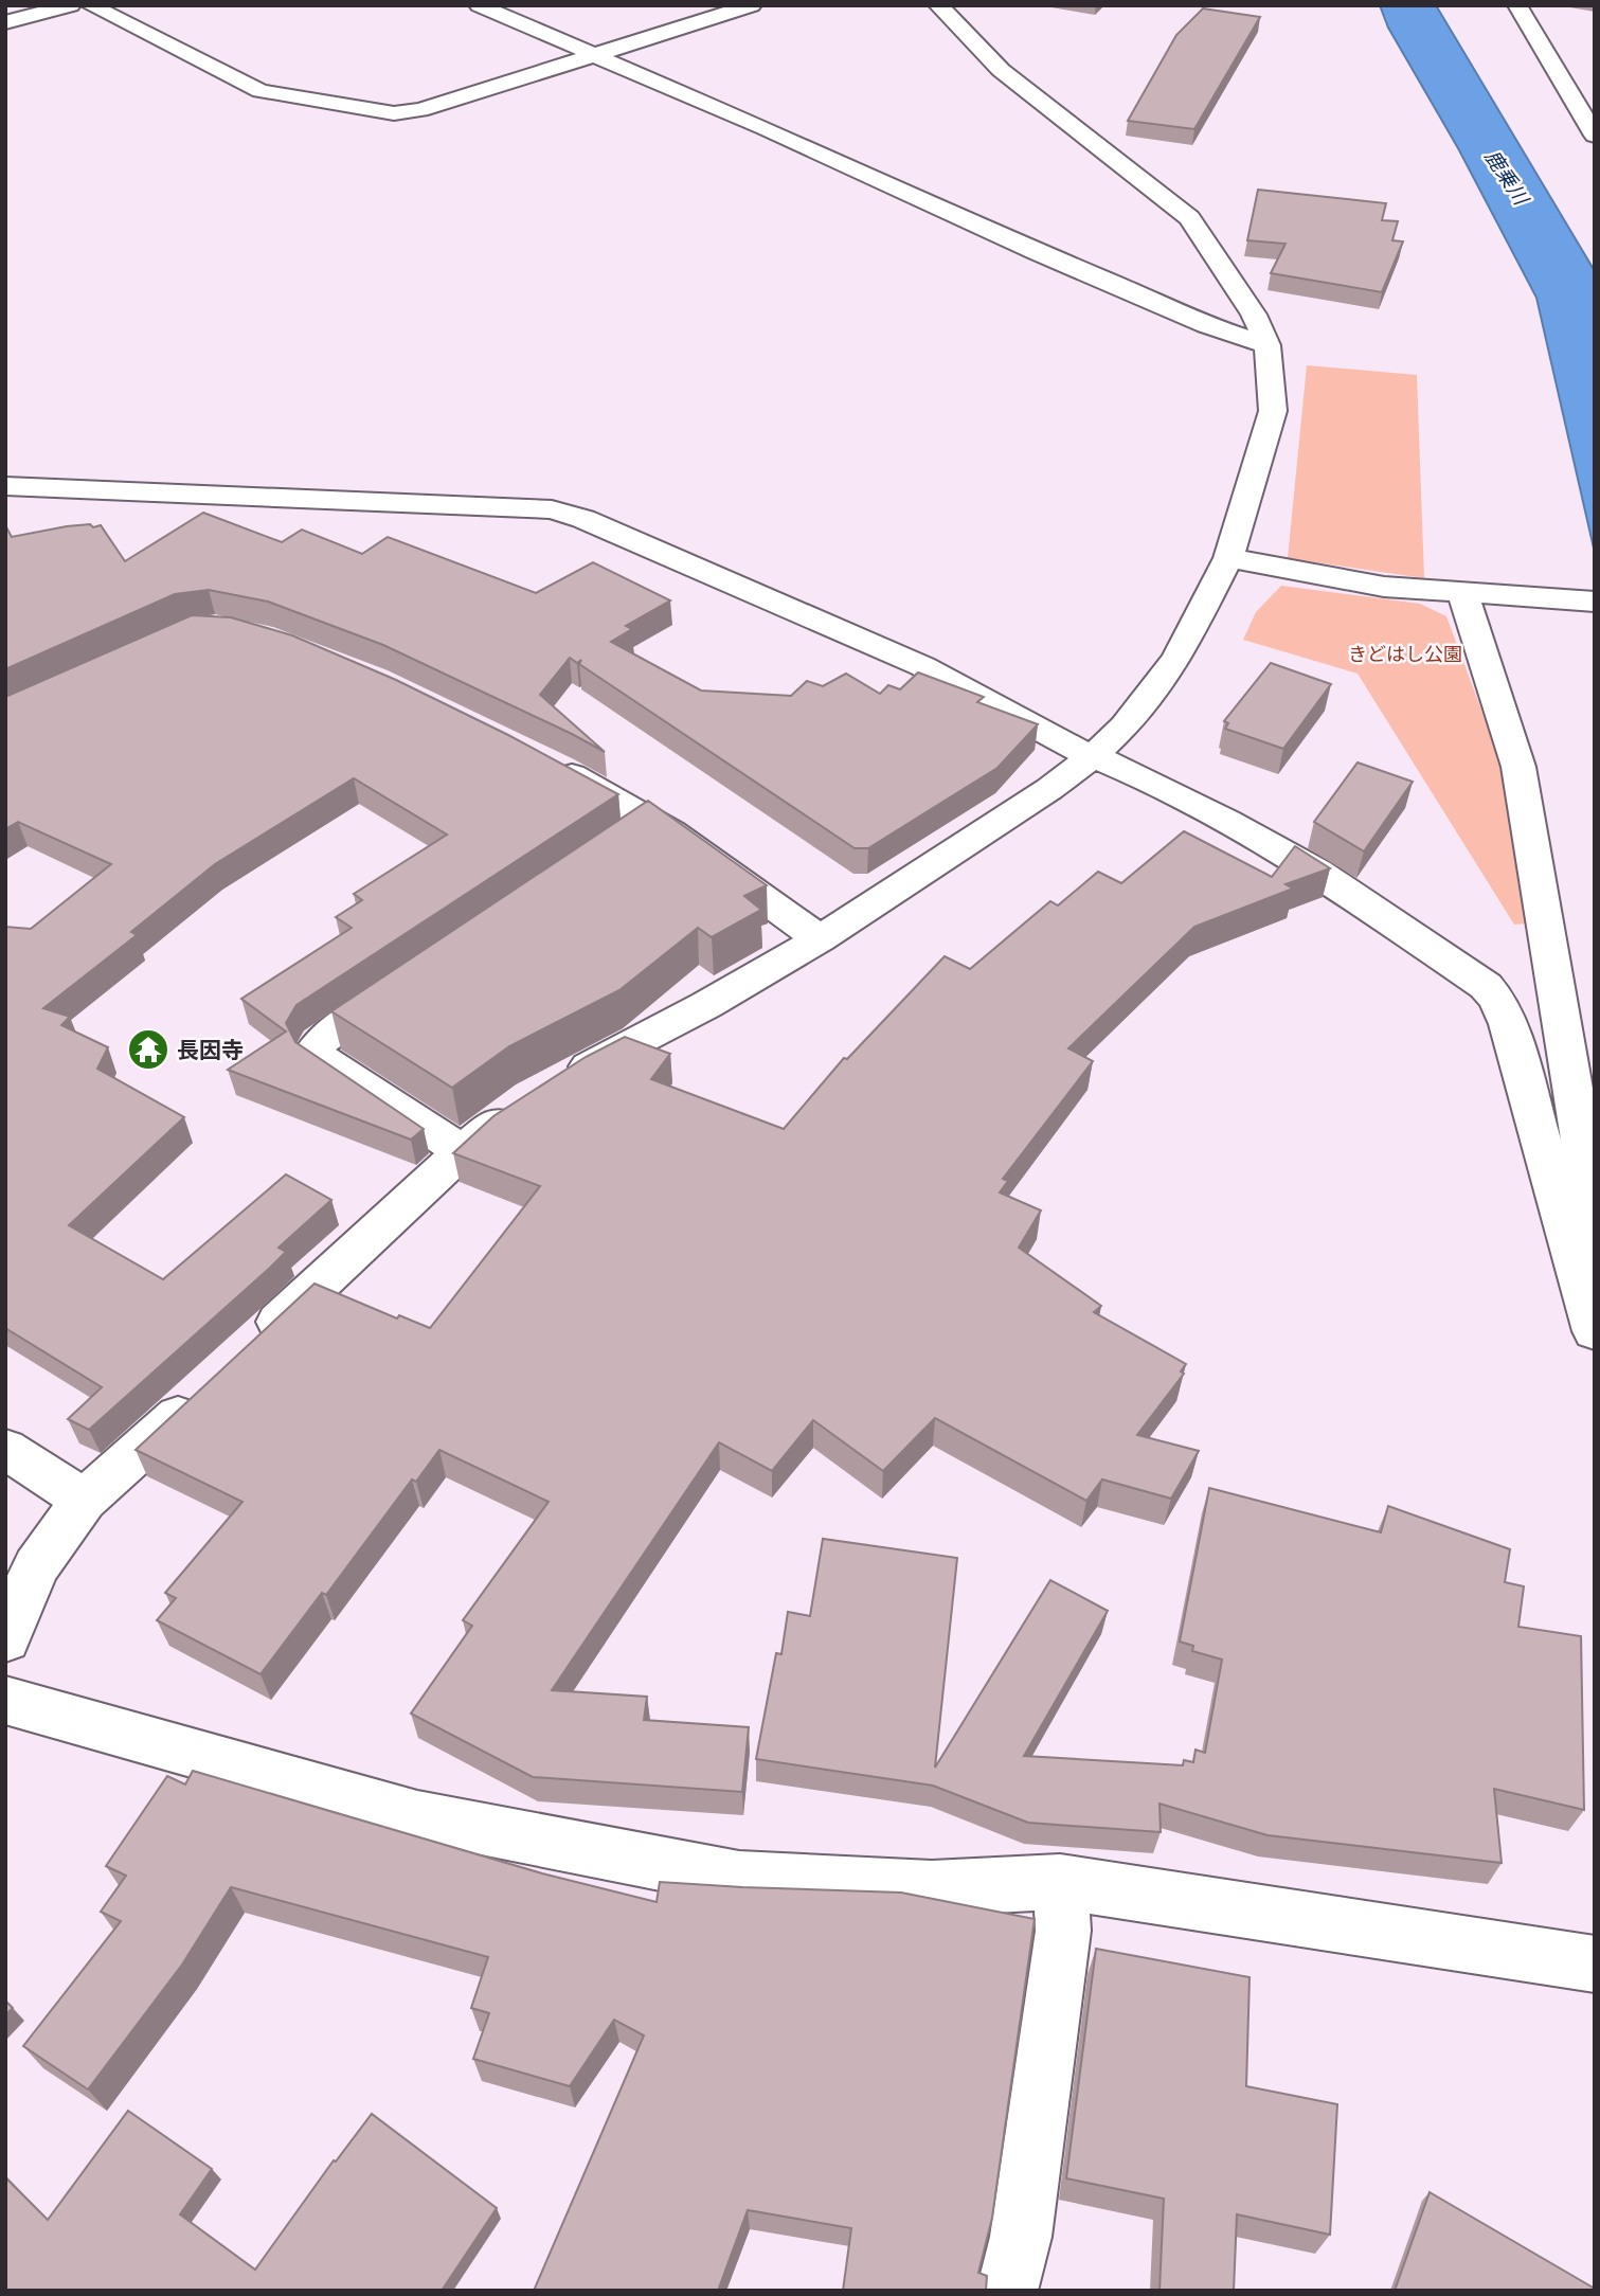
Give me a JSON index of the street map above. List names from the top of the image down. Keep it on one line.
{"water":["鹿乗川"],"parks":["きどはし公園"],"places":{"temple":["長因寺"]}}
